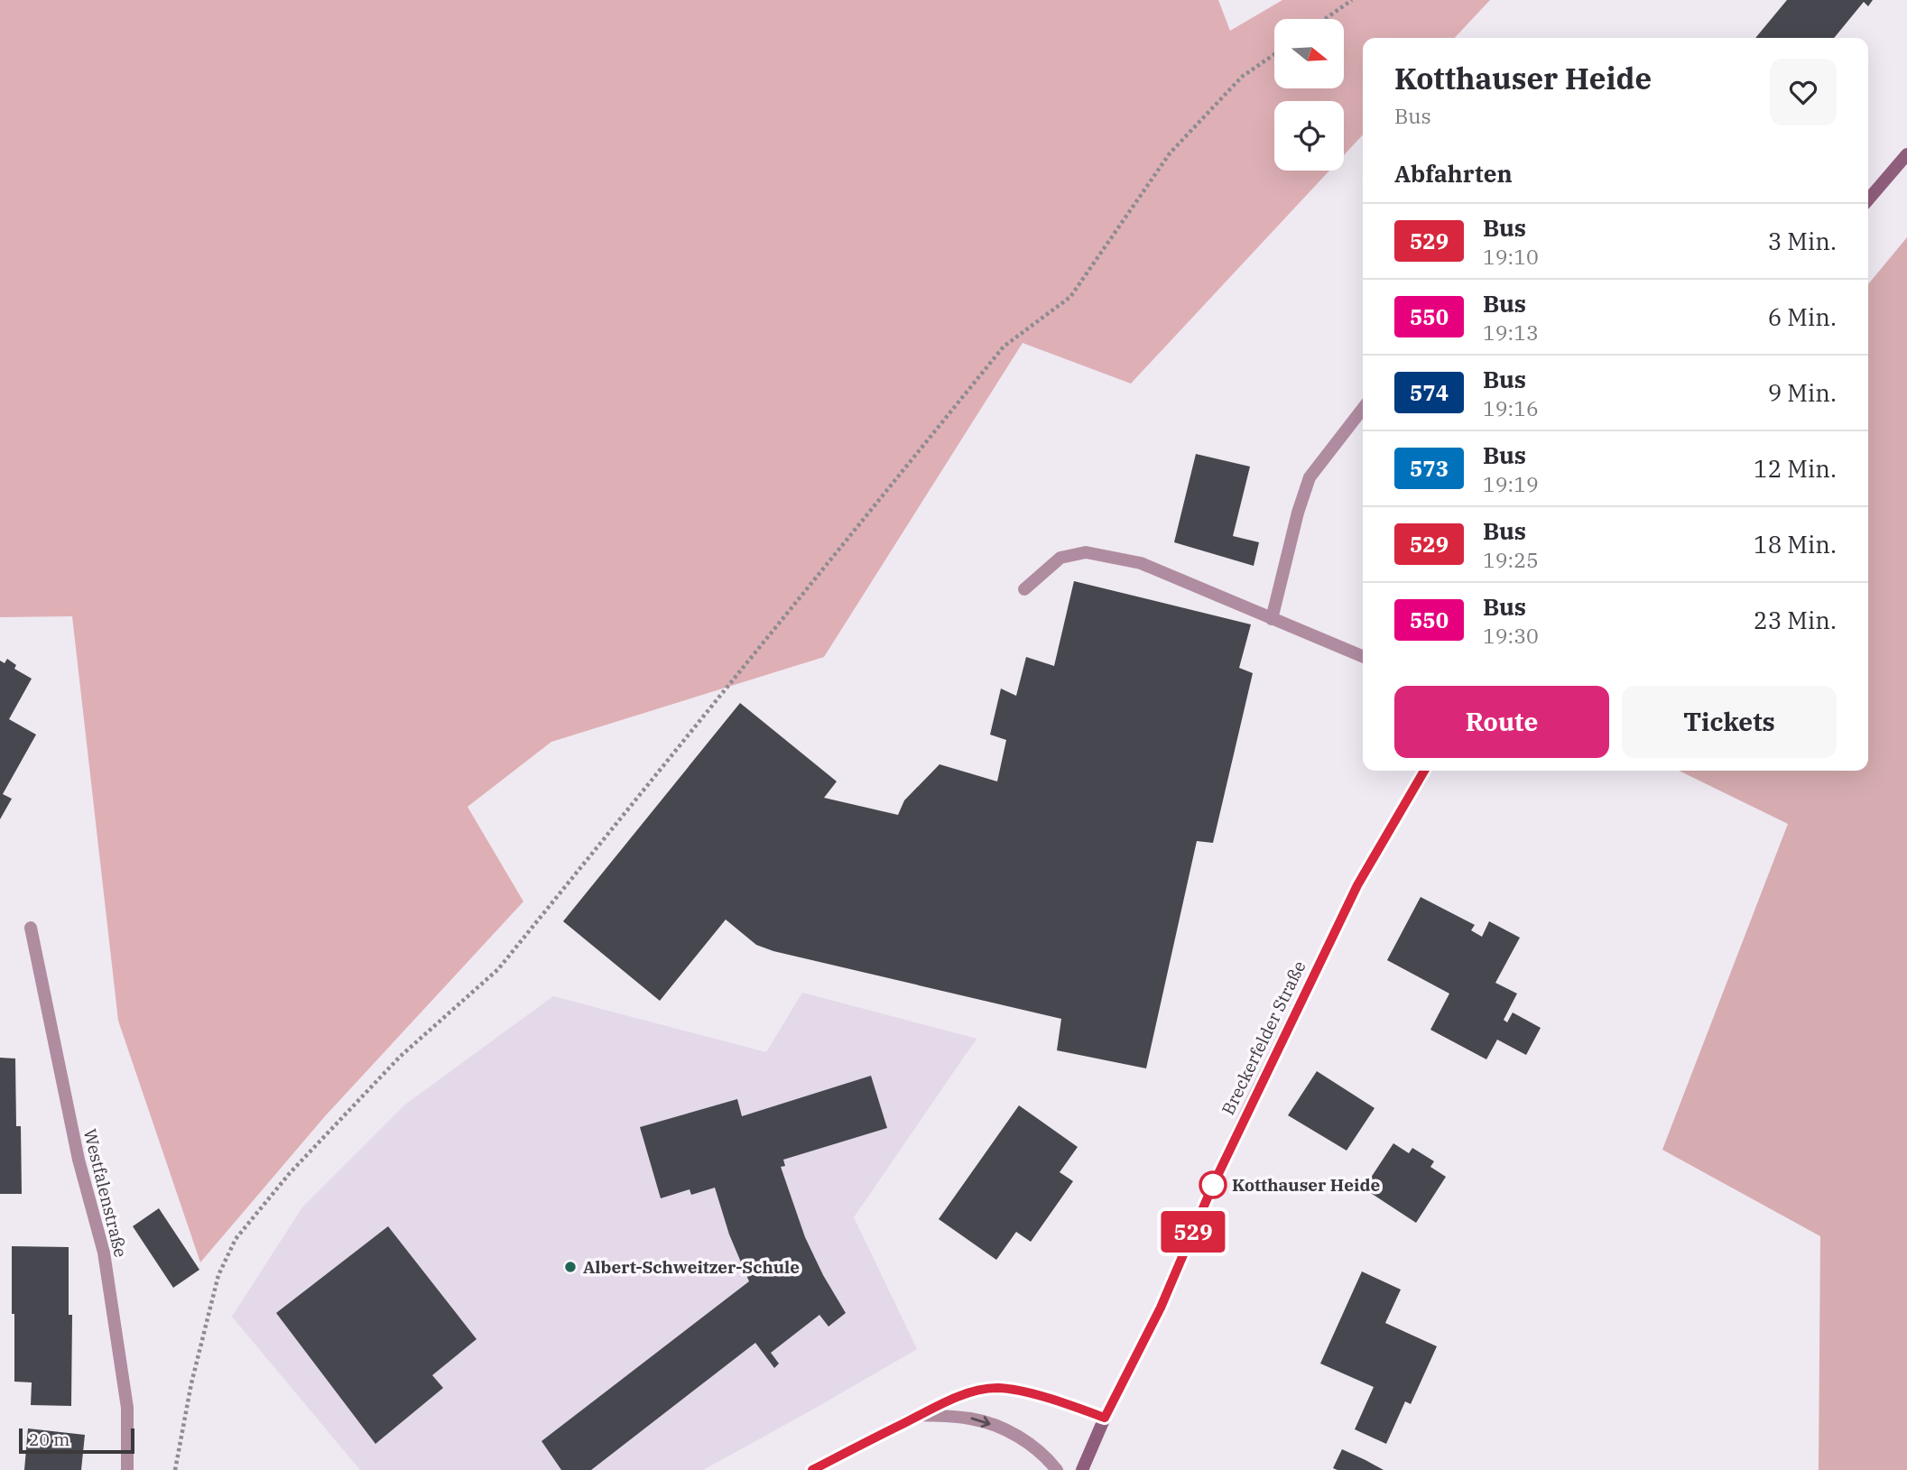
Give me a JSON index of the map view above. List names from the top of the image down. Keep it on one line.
{"streets":{"main road":["Breckerfelder Straße"],"street":["Westfalenstraße"]},"places":["Kotthauser Heide","Albert-Schweitzer-Schule"],"lines":["bus line 529"],"scale_bar":"20 m","north":"right","page":{"on_map":"529","heading":[["Kotthauser Heide","Bus"],"Abfahrten"],"list":[{"mark":"529","name":"Bus","note":"19:10","value":"3 Min."},{"mark":"550","name":"Bus","note":"19:13","value":"6 Min."},{"mark":"574","name":"Bus","note":"19:16","value":"9 Min."},{"mark":"573","name":"Bus","note":"19:19","value":"12 Min."},{"mark":"529","name":"Bus","note":"19:25","value":"18 Min."},{"mark":"550","name":"Bus","note":"19:30","value":"23 Min."}],"buttons":["Route","Tickets"],"scale":"20 m"}}
